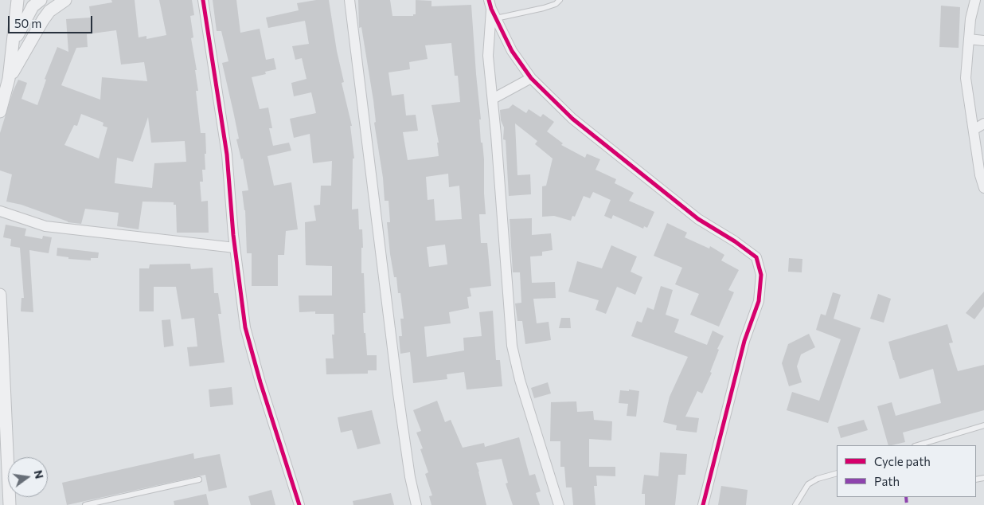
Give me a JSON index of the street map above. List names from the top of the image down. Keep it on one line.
{"legend":["Cycle path","Path"],"scale_bar":"50 m","north":"right"}
